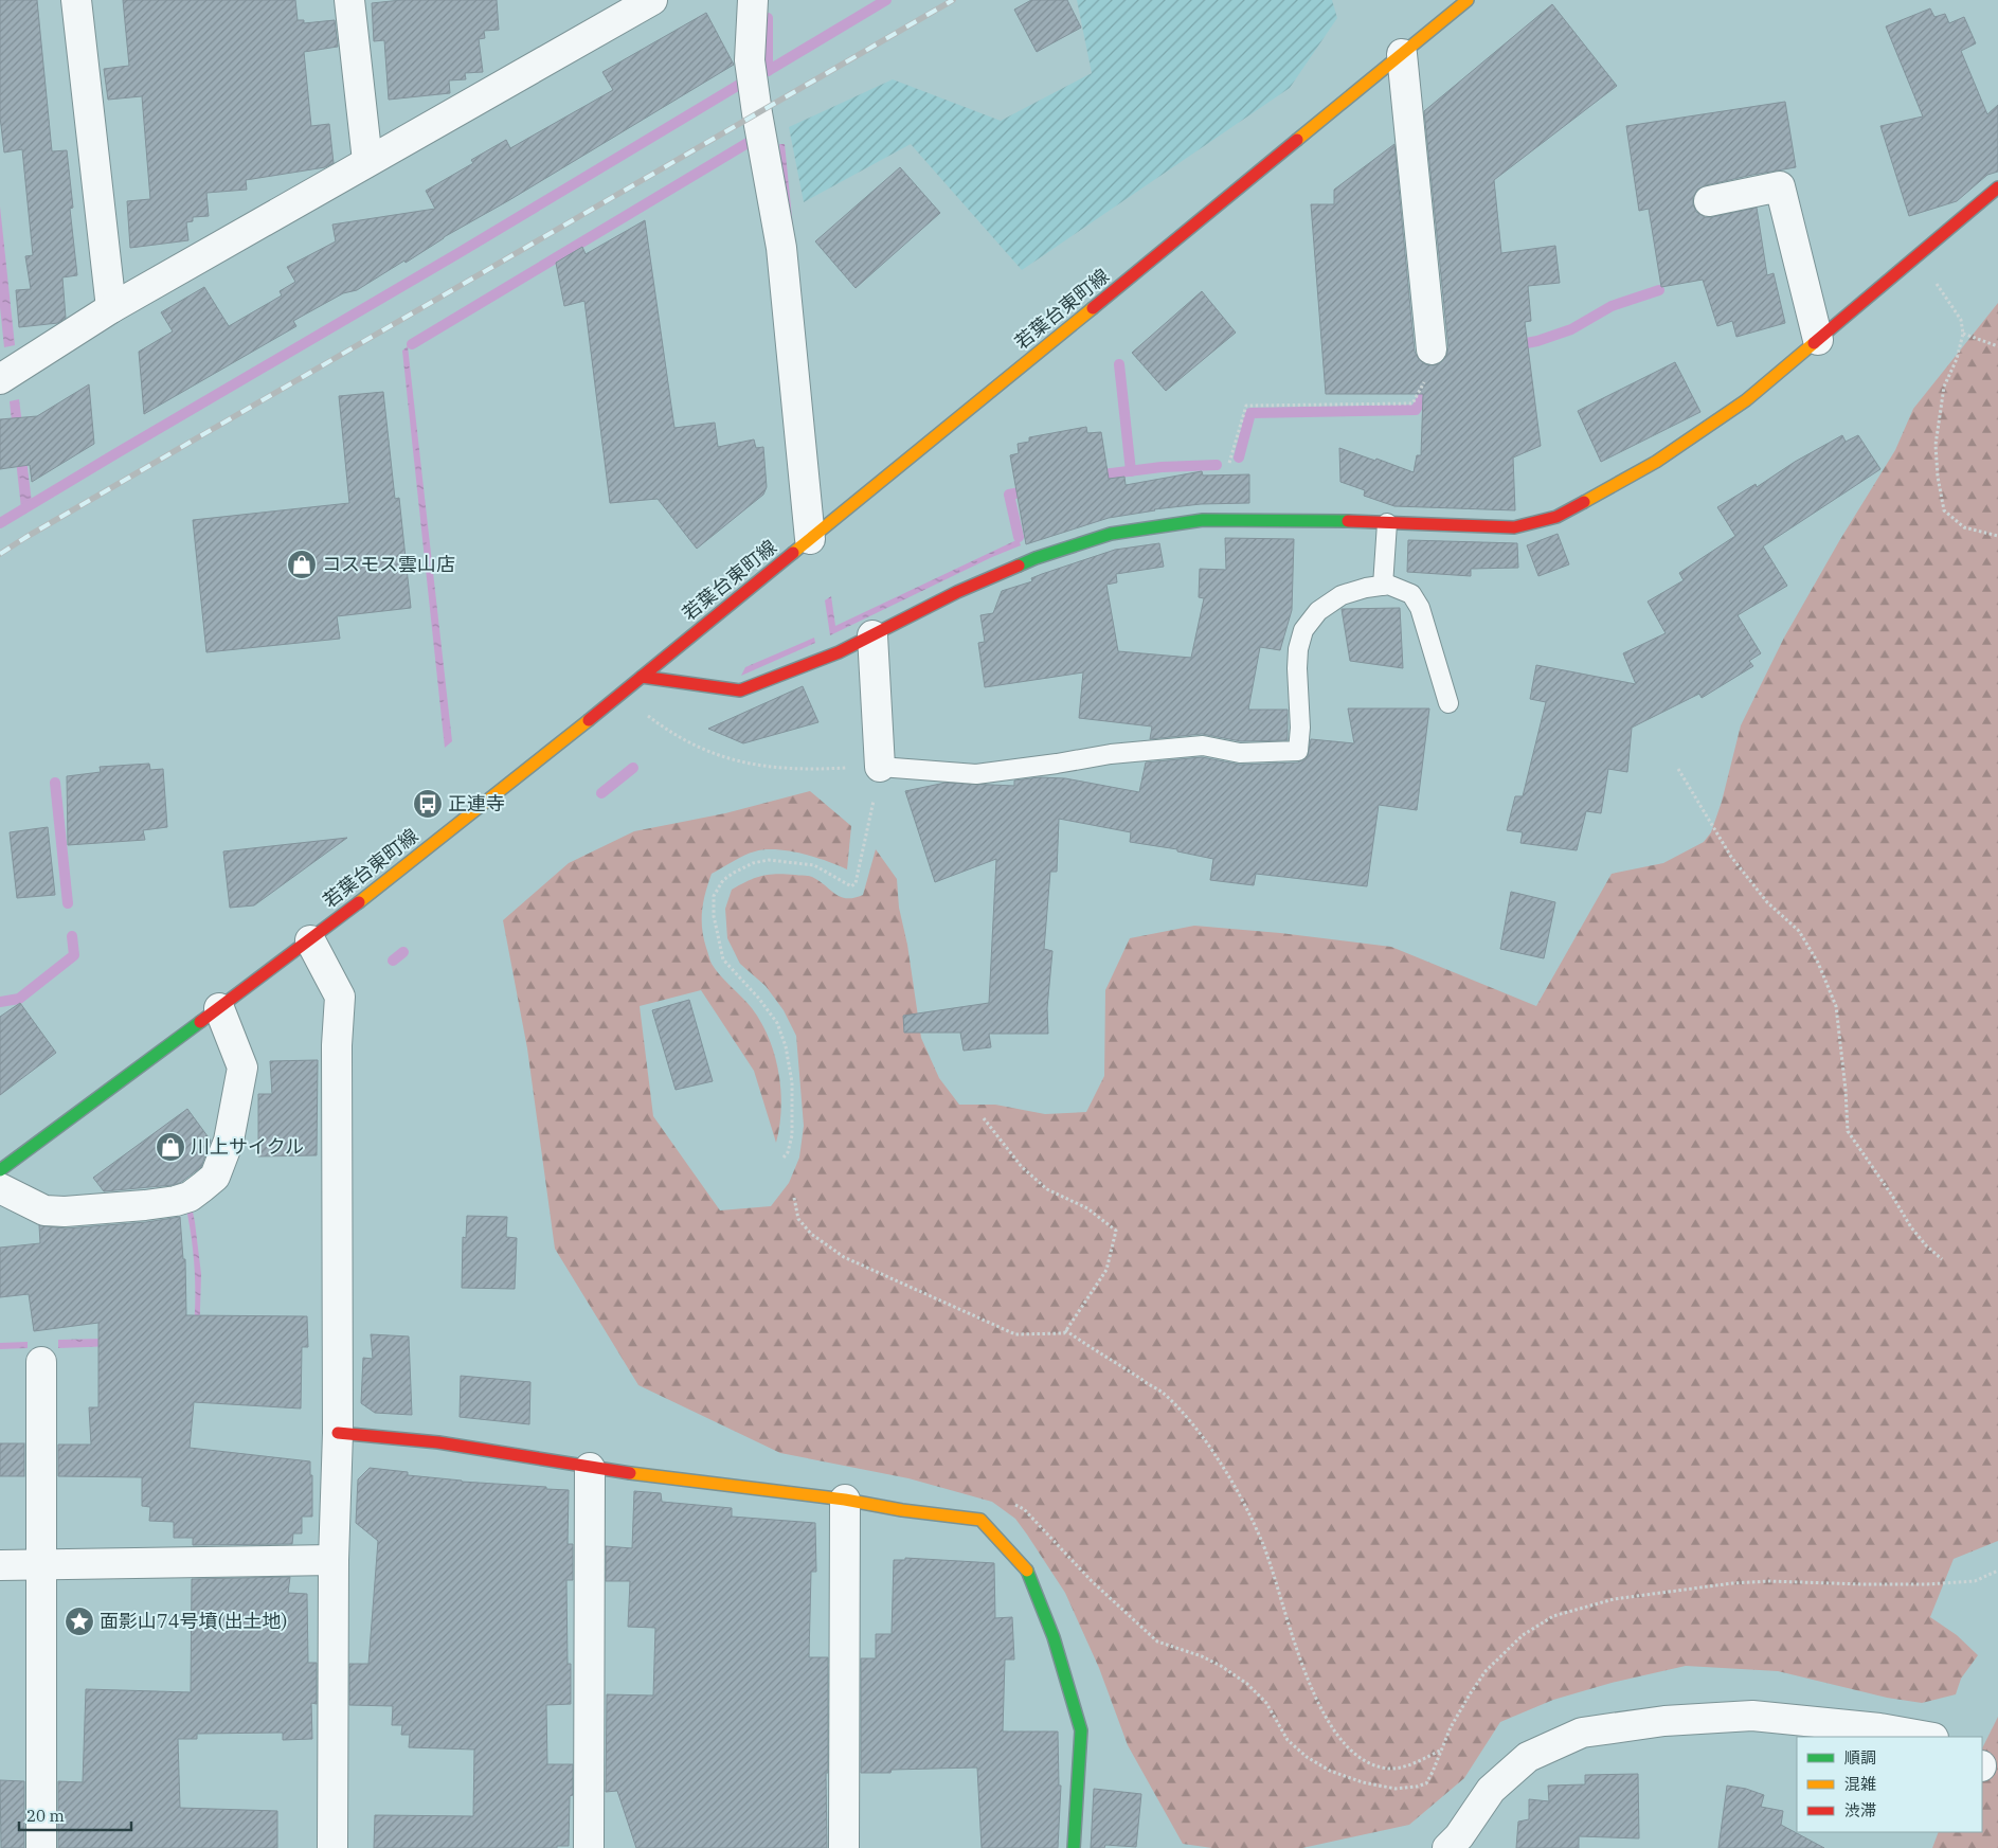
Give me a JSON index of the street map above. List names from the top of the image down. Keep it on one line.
{"streets":{"street":["若葉台東町線"]},"places":{"shop":["コスモス雲山店","川上サイクル"],"bus stop":["正連寺"],"place":["面影山74号墳(出土地)"]},"legend":["順調","混雑","渋滞"],"scale_bar":"20 m"}
